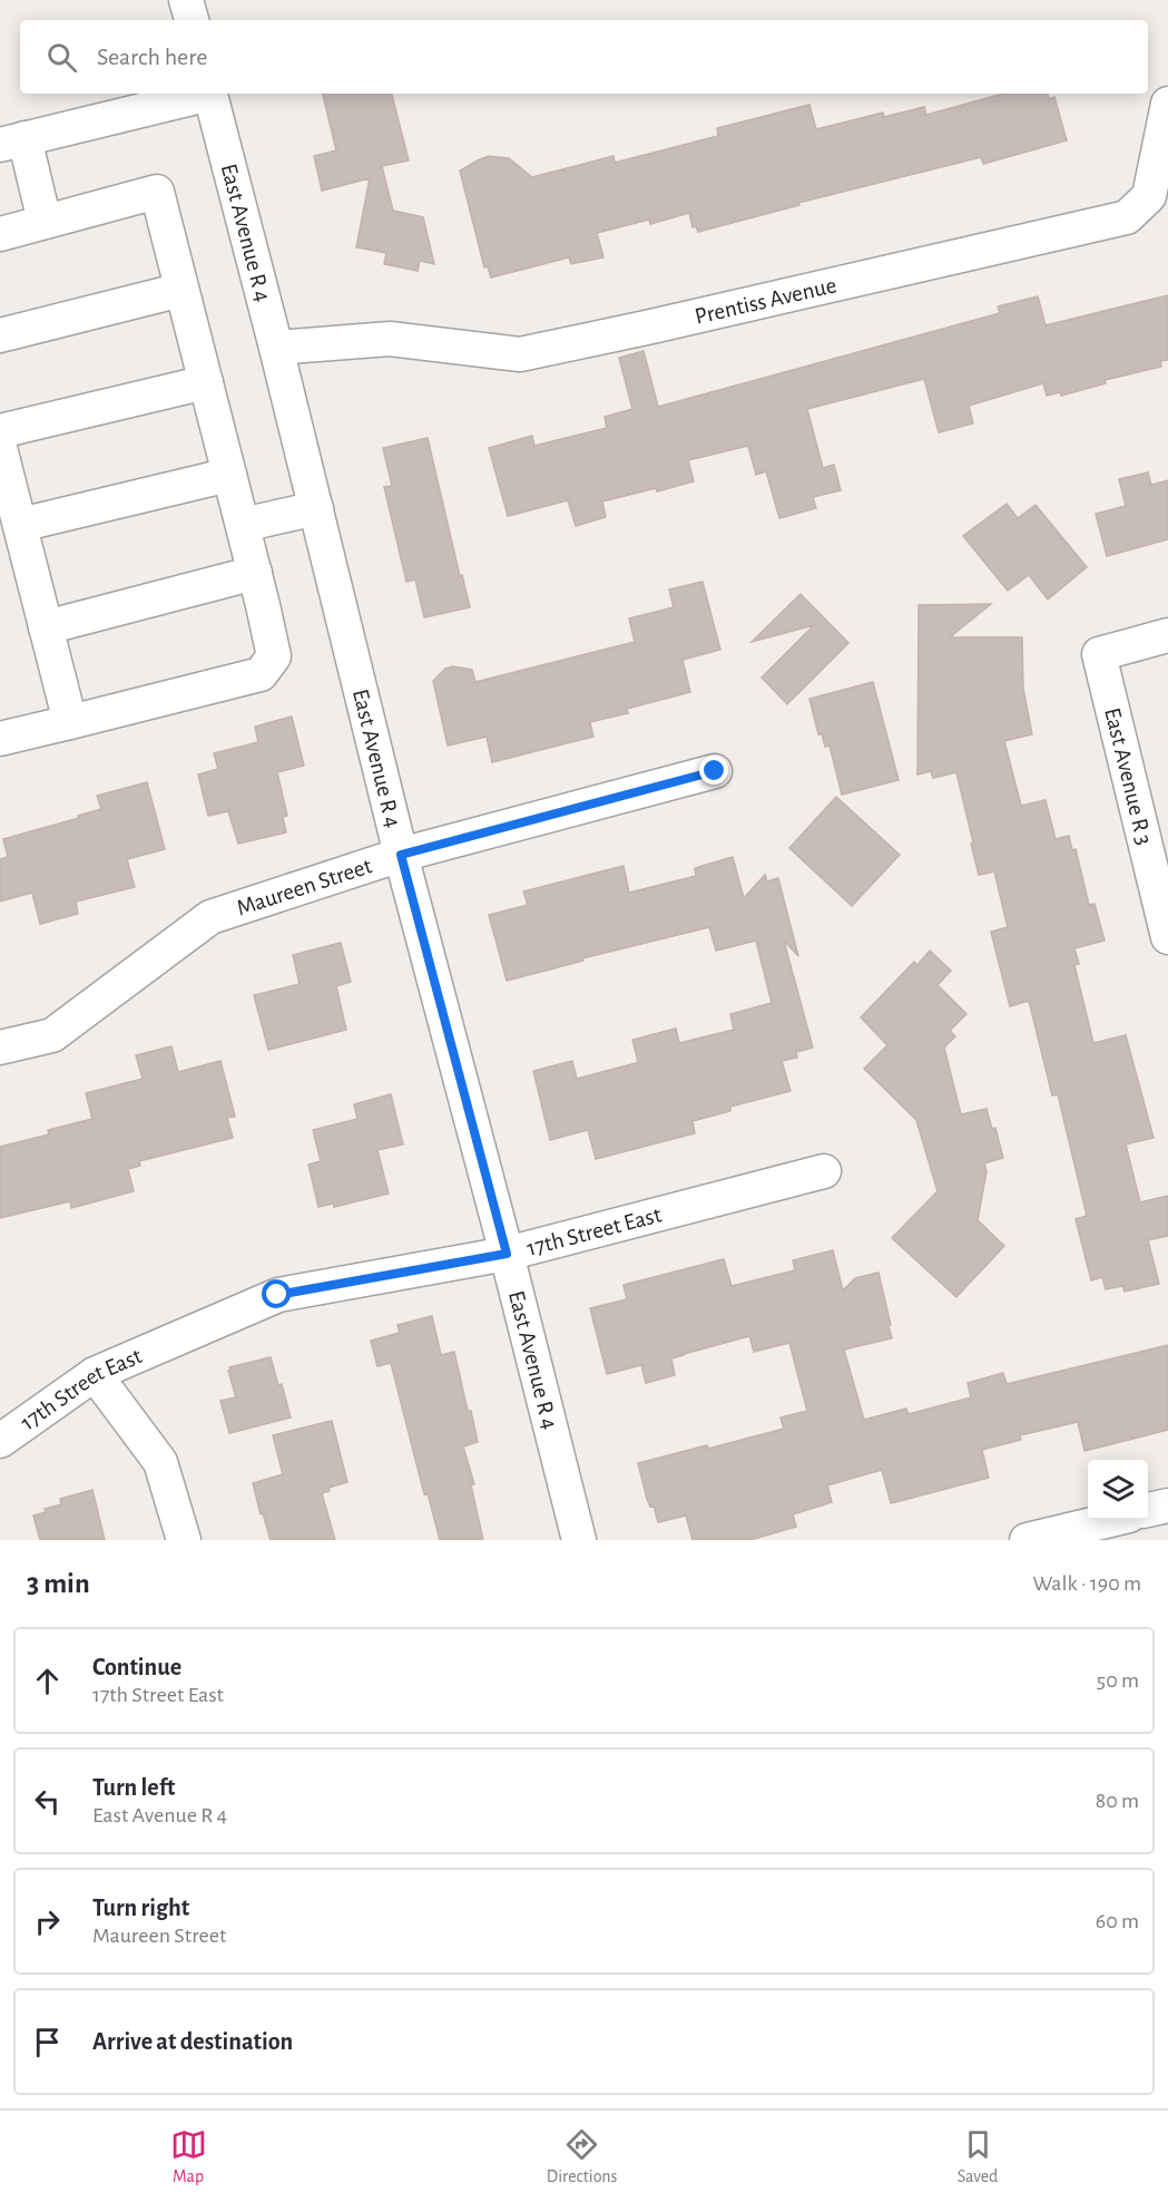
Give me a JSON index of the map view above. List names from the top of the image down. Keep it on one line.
{"streets":{"street":["East Avenue R 4","Prentiss Avenue","East Avenue R 3","Maureen Street","17th Street East"]},"crossings":[["East Avenue R 4","Prentiss Avenue"],["East Avenue R 4","Maureen Street"],["East Avenue R 4","17th Street East"]],"page":{"search":"Search here","heading":["3 min","Walk · 190 m"],"list":[["Continue","17th Street East","50 m"],["Turn left","East Avenue R 4","80 m"],["Turn right","Maureen Street","60 m"],"Arrive at destination"],"nav":["Map","Directions","Saved"]}}
